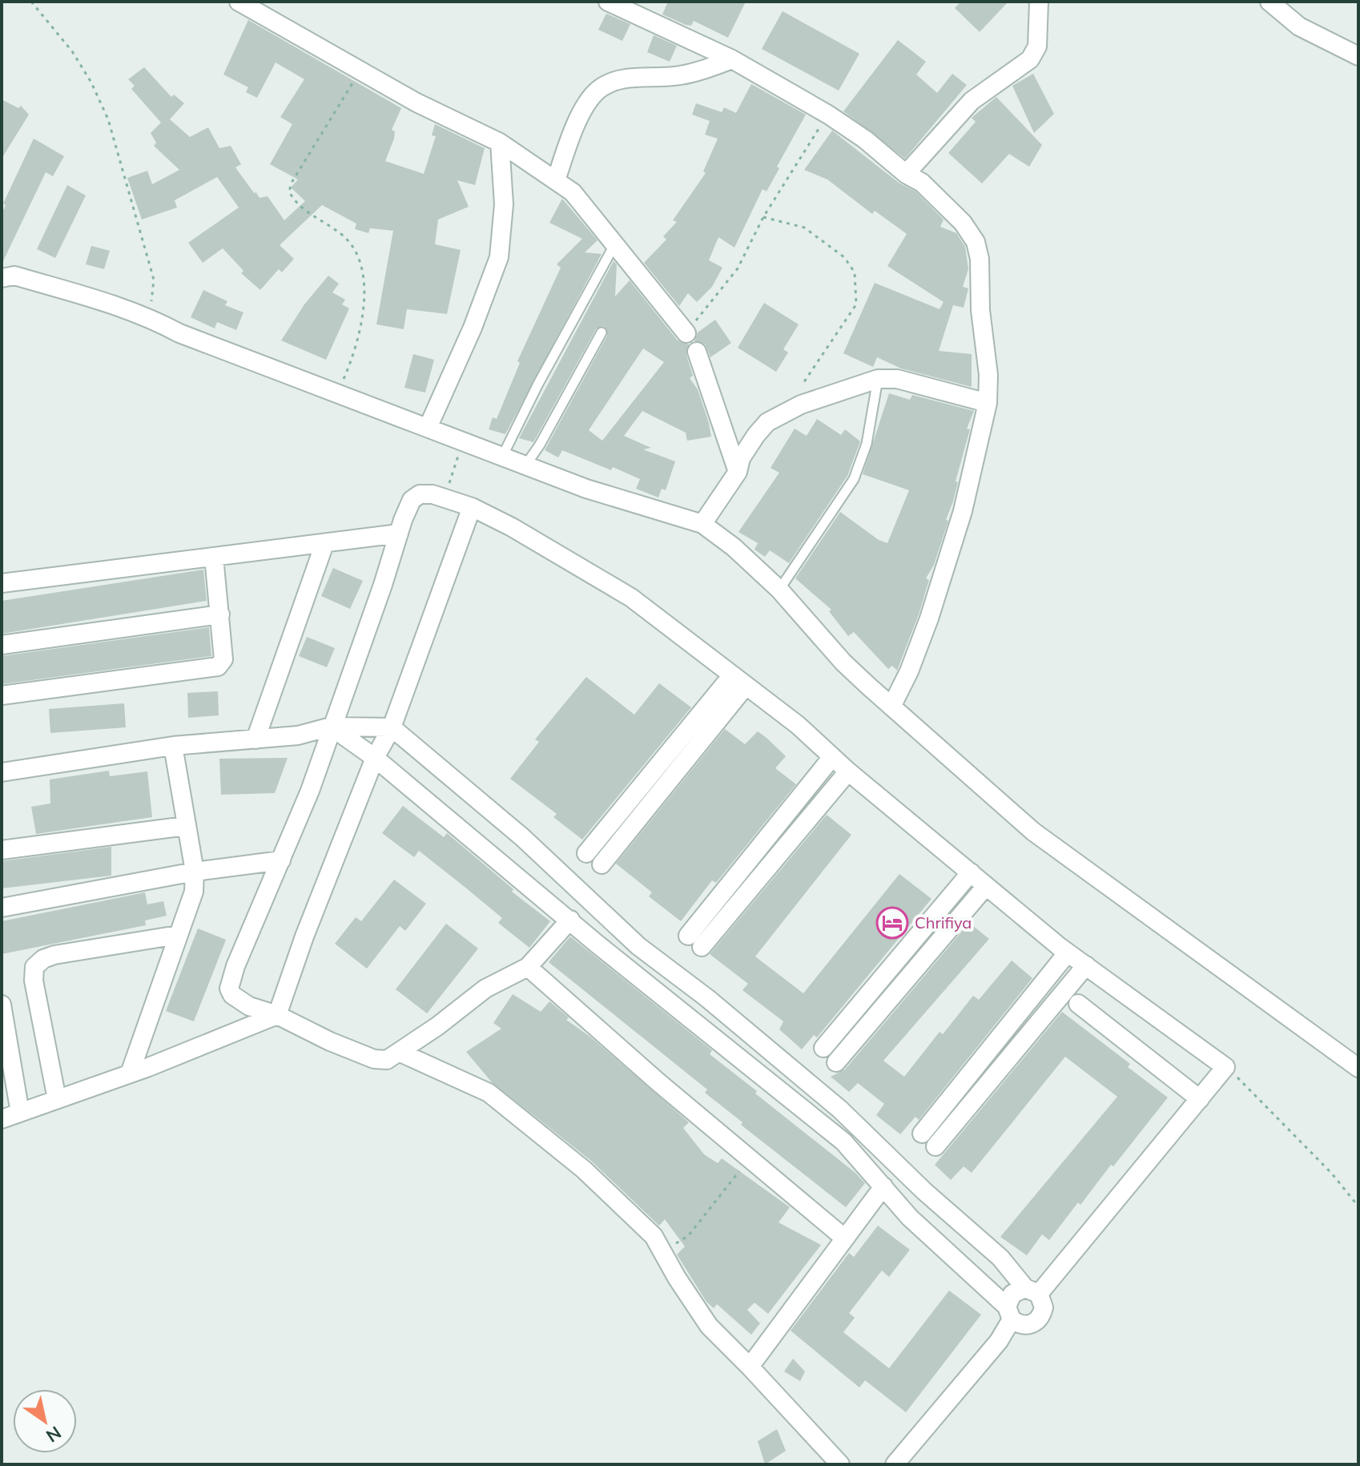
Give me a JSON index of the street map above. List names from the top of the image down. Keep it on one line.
{"places":{"hotel":["Chrifiya"]},"north":"bottom right"}
